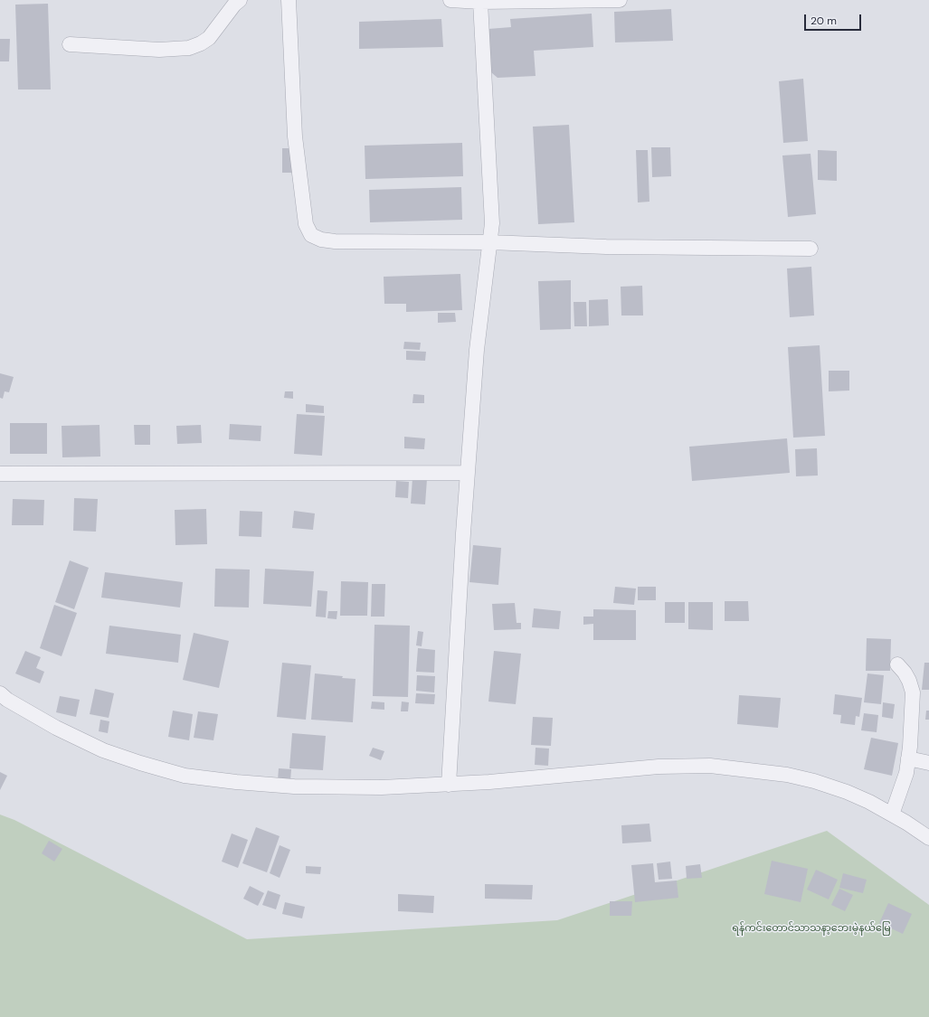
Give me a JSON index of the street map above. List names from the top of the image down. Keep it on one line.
{"parks":["ရန်ကင်းတောင်သာသနာ့ဘေးမဲ့နယ်မြေ"],"scale_bar":"20 m"}
